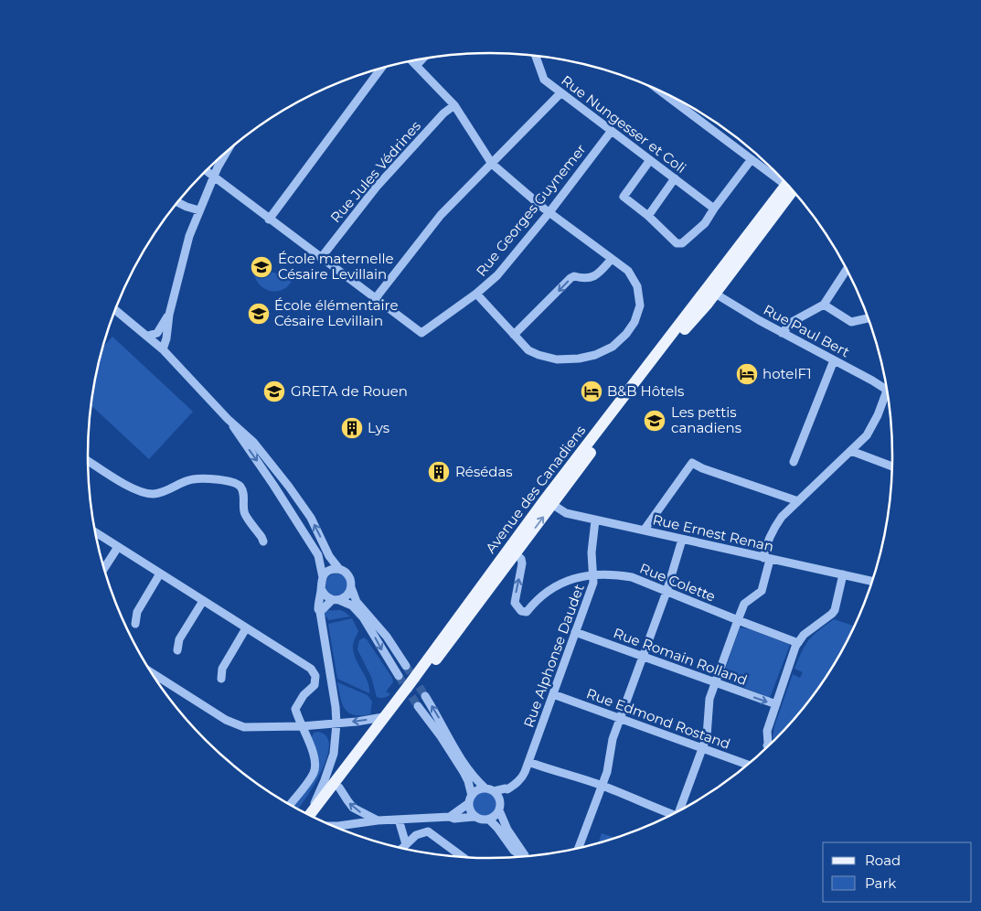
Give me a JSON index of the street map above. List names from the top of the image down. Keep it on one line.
{"streets":{"main road":["Avenue des Canadiens"],"street":["Rue Nungesser et Coli","Rue Jules Védrines","Rue Georges Guynemer","Rue Paul Bert","Rue Ernest Renan","Rue Colette","Rue Alphonse Daudet","Rue Romain Rolland","Rue Edmond Rostand"]},"crossings":[["Rue Nungesser et Coli","Rue Georges Guynemer"],["Rue Paul Bert","Avenue des Canadiens"],["Avenue des Canadiens","Rue Ernest Renan"],["Avenue des Canadiens","Rue Colette"],["Rue Ernest Renan","Rue Alphonse Daudet"],["Rue Colette","Rue Alphonse Daudet"],["Rue Alphonse Daudet","Rue Romain Rolland"],["Rue Alphonse Daudet","Rue Edmond Rostand"]],"places":{"school or university":["École maternelle Césaire Levillain","École élémentaire Césaire Levillain","GRETA de Rouen","Les pettis canadiens"],"hotel":["hotelF1","B&B Hôtels"],"building":["Lys","Résédas"]},"legend":["Road","Park"]}
